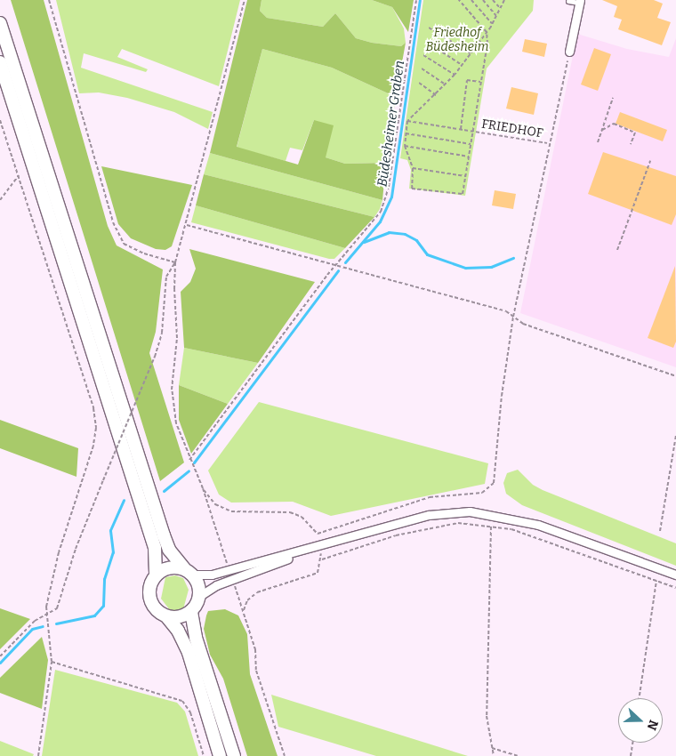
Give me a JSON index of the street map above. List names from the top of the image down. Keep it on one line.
{"streets":{"path":["FRIEDHOF"]},"water":["Büdesheimer Graben"],"parks":["Friedhof Büdesheim"],"north":"right"}
